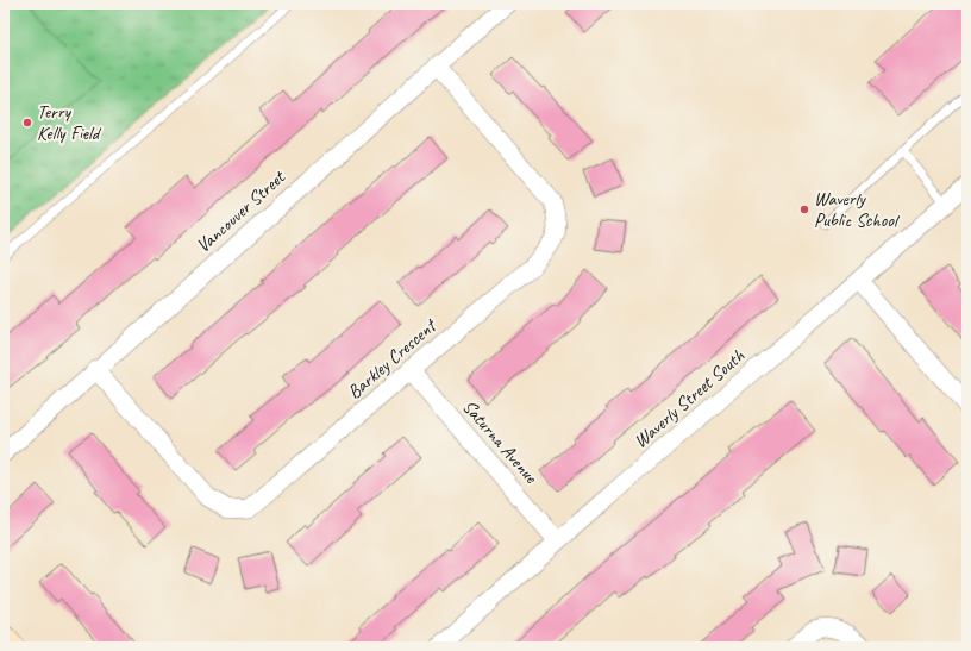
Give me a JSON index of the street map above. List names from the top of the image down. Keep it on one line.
{"streets":{"street":["Vancouver Street","Barkley Crescent","Waverly Street South","Saturna Avenue"]},"crossings":[["Vancouver Street","Barkley Crescent"],["Barkley Crescent","Saturna Avenue"],["Waverly Street South","Saturna Avenue"]],"places":["Terry Kelly Field","Waverly Public School"]}
